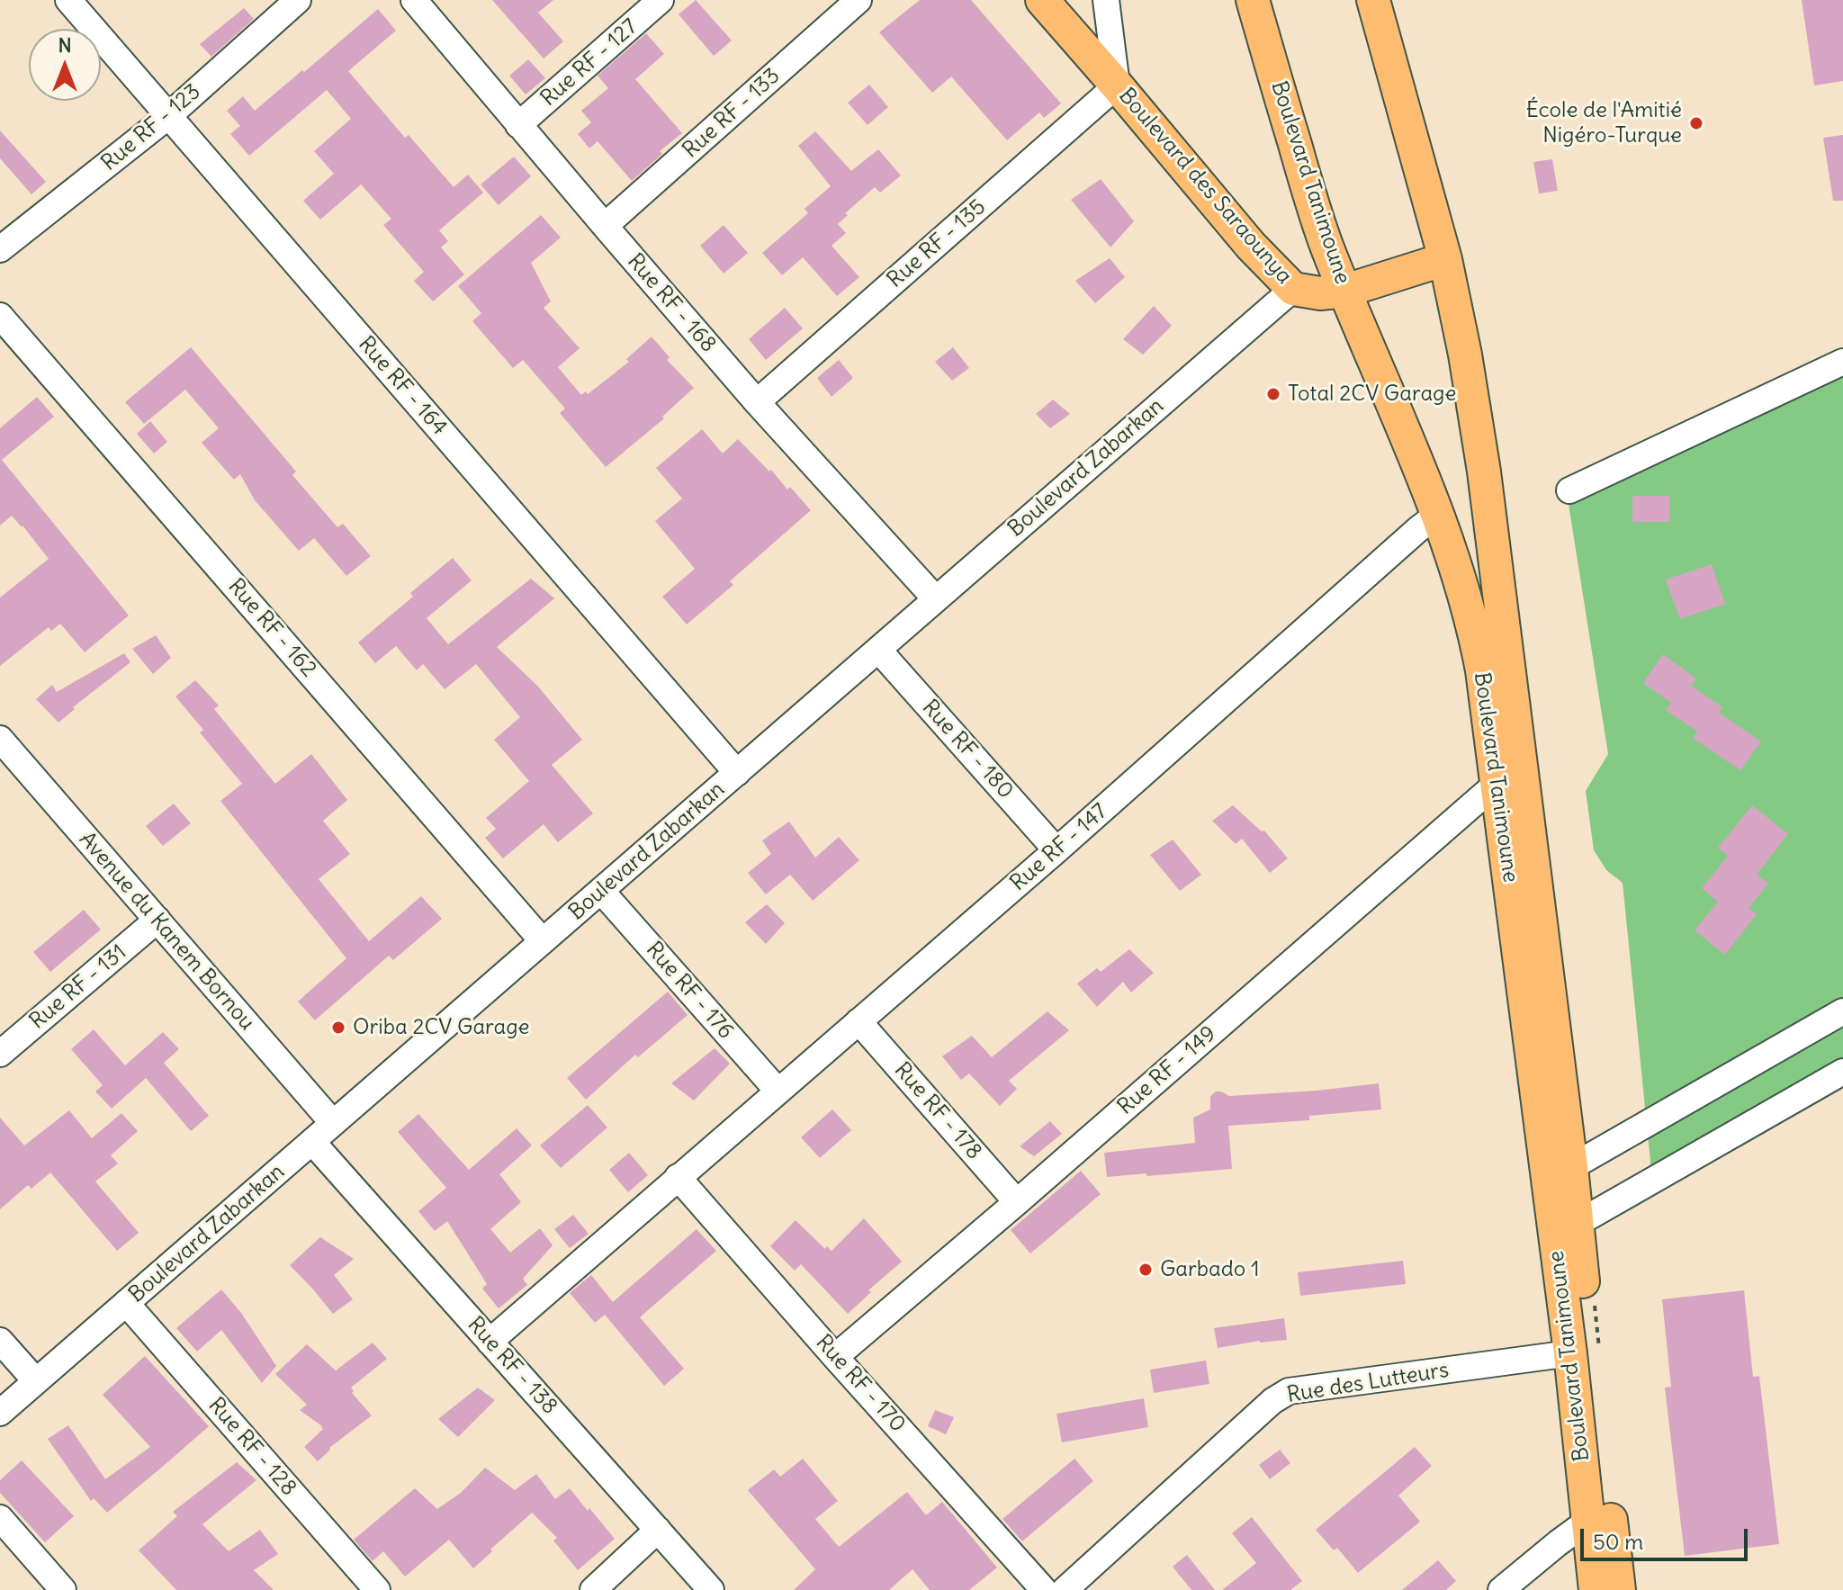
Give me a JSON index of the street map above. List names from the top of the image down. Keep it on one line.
{"streets":{"main road":["Boulevard Tanimoune","Boulevard des Saraounya"],"street":["Rue RF - 127","Rue RF - 133","Rue RF - 123","Rue RF - 135","Rue RF - 168","Rue RF - 164","Boulevard Zabarkan","Rue RF - 162","Rue RF - 180","Rue RF - 147","Avenue du Kanem Bornou","Rue RF - 131","Rue RF - 176","Rue RF - 149","Rue RF - 178","Rue RF - 138","Rue des Lutteurs","Rue RF - 170","Rue RF - 128"]},"crossings":[["Rue RF - 127","Rue RF - 168"],["Rue RF - 133","Rue RF - 168"],["Rue RF - 123","Rue RF - 164"],["Boulevard Tanimoune","Boulevard des Saraounya"],["Boulevard Tanimoune","Rue RF - 147"],["Boulevard Tanimoune","Rue RF - 149"],["Boulevard Tanimoune","Rue des Lutteurs"],["Boulevard des Saraounya","Rue RF - 135"],["Boulevard des Saraounya","Boulevard Zabarkan"],["Rue RF - 135","Rue RF - 168"],["Rue RF - 168","Boulevard Zabarkan"],["Rue RF - 164","Boulevard Zabarkan"],["Boulevard Zabarkan","Rue RF - 162"],["Boulevard Zabarkan","Rue RF - 180"],["Boulevard Zabarkan","Avenue du Kanem Bornou"],["Boulevard Zabarkan","Rue RF - 176"],["Boulevard Zabarkan","Rue RF - 138"],["Boulevard Zabarkan","Rue RF - 128"],["Rue RF - 180","Rue RF - 147"],["Rue RF - 147","Rue RF - 176"],["Rue RF - 147","Rue RF - 178"],["Rue RF - 147","Rue RF - 138"],["Rue RF - 147","Rue RF - 170"],["Avenue du Kanem Bornou","Rue RF - 131"],["Rue RF - 149","Rue RF - 178"],["Rue RF - 149","Rue RF - 170"]],"places":["École de l'Amitié Nigéro-Turque","Total 2CV Garage","Oriba 2CV Garage","Garbado 1"],"scale_bar":"50 m","north":"top"}
